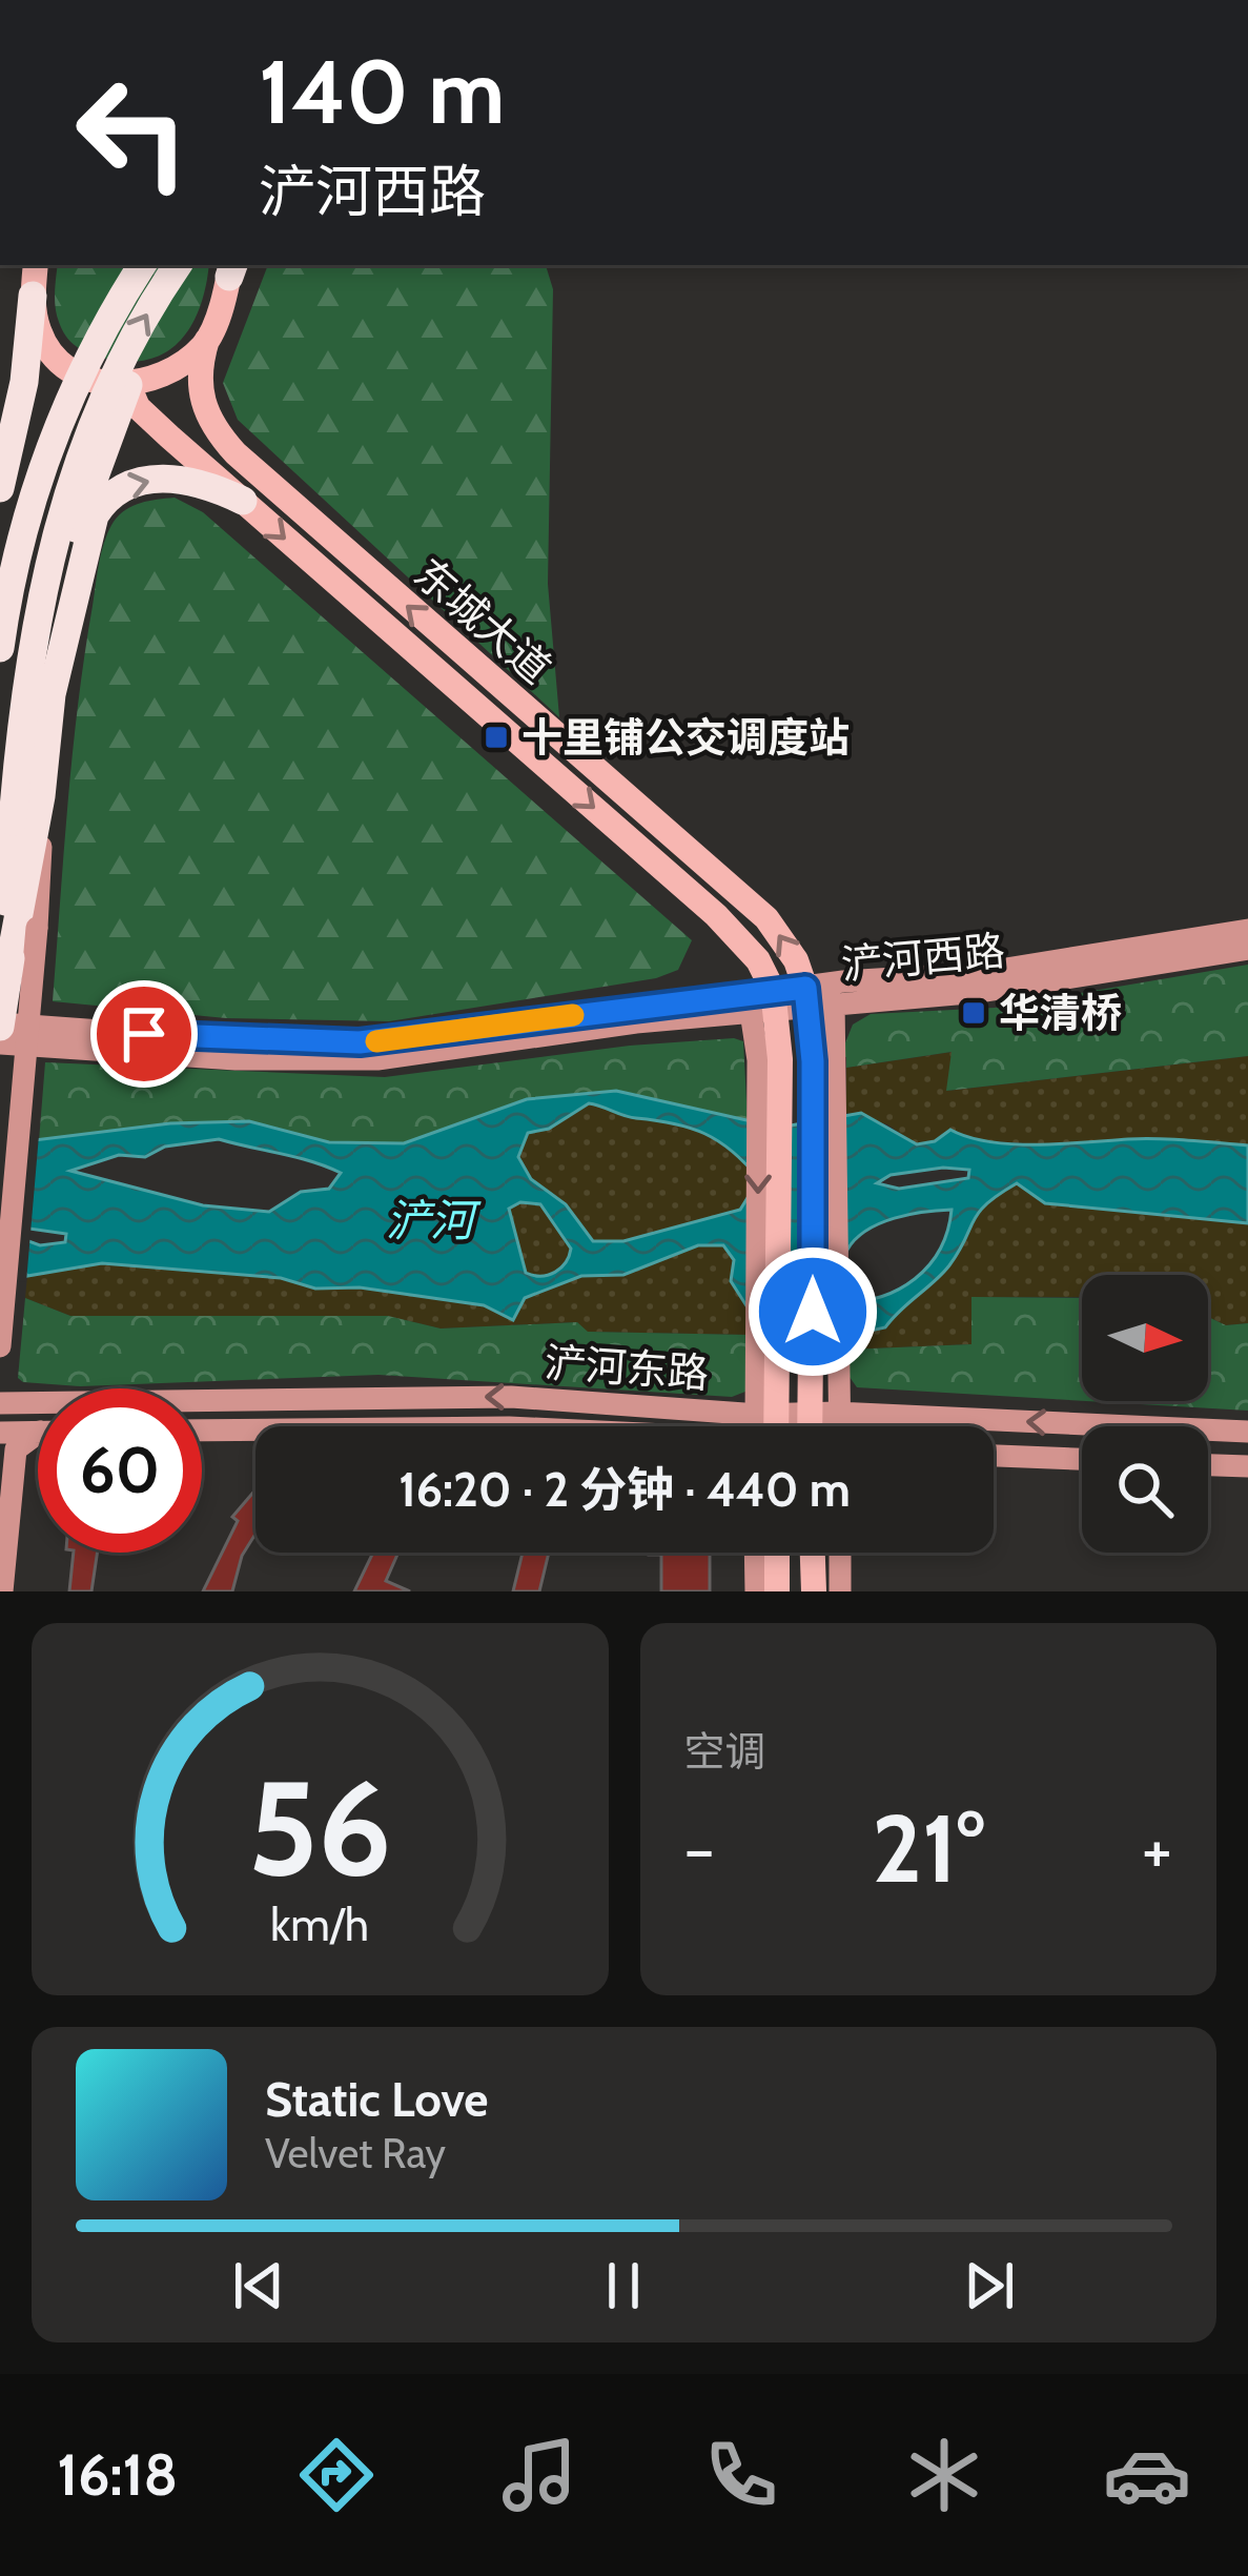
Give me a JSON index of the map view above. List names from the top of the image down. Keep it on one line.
{"streets":{"main road":["东城大道","浐河西路","浐河东路"]},"crossings":[["东城大道","浐河西路"],["东城大道","浐河东路"]],"one_way":["浐河东路"],"water":["浐河"],"places":{"transit":["十里铺公交调度站","华清桥"]},"north":"right","page":{"turn":["140 m","浐河西路"],"limit":"60","trip":"16:20 · 2 分钟 · 440 m","tile":"空调","heat":["−","21°","+"],"song":["Static Love","Velvet Ray"],"tabs":"16:18","gauge":["56","km/h"]}}
